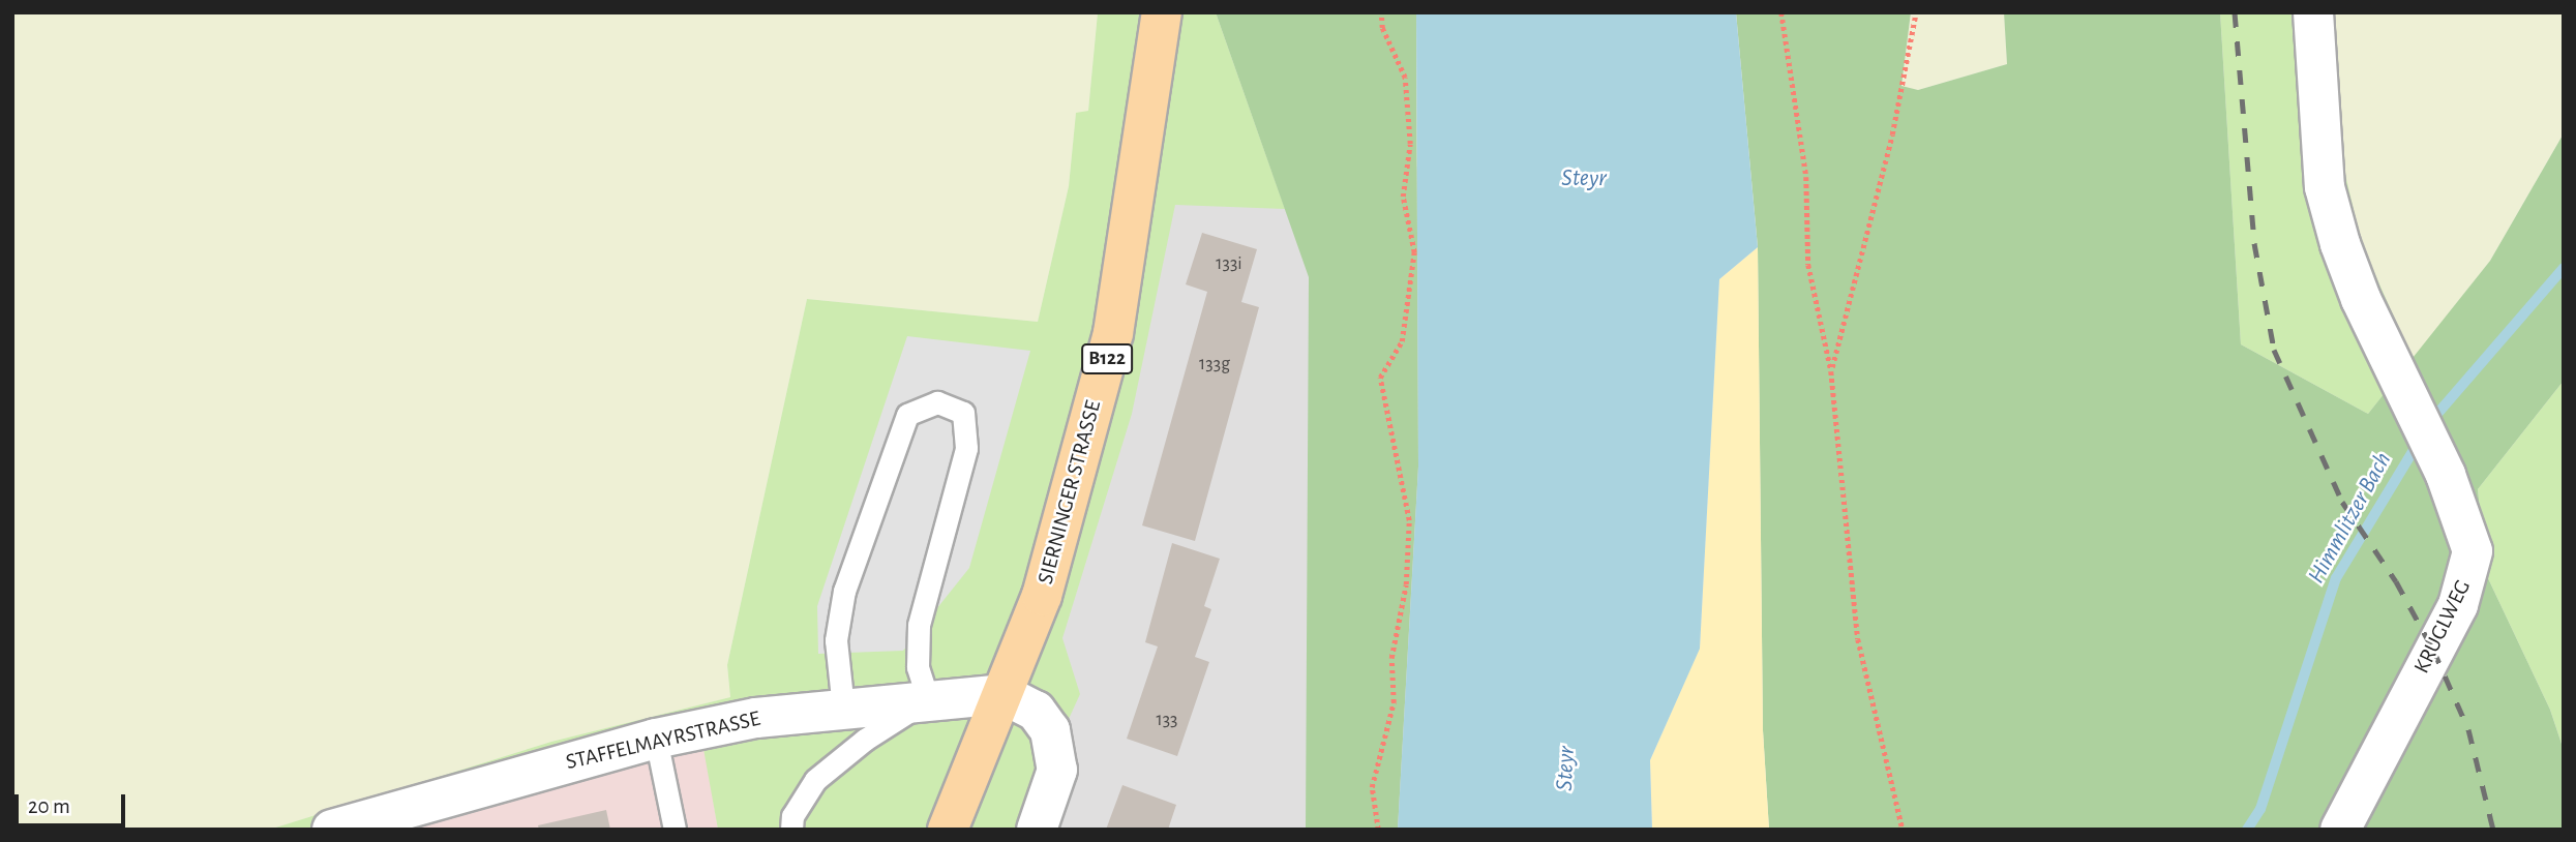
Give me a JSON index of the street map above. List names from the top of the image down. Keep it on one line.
{"streets":{"main road":["B122","SIERNINGER STRASSE"],"street":["KRUGLWEG","STAFFELMAYRSTRASSE"]},"crossings":[["SIERNINGER STRASSE","STAFFELMAYRSTRASSE"]],"water":["Steyr","Himmlitzer Bach"],"house_numbers":["133i","133g","133"],"scale_bar":"20 m"}
